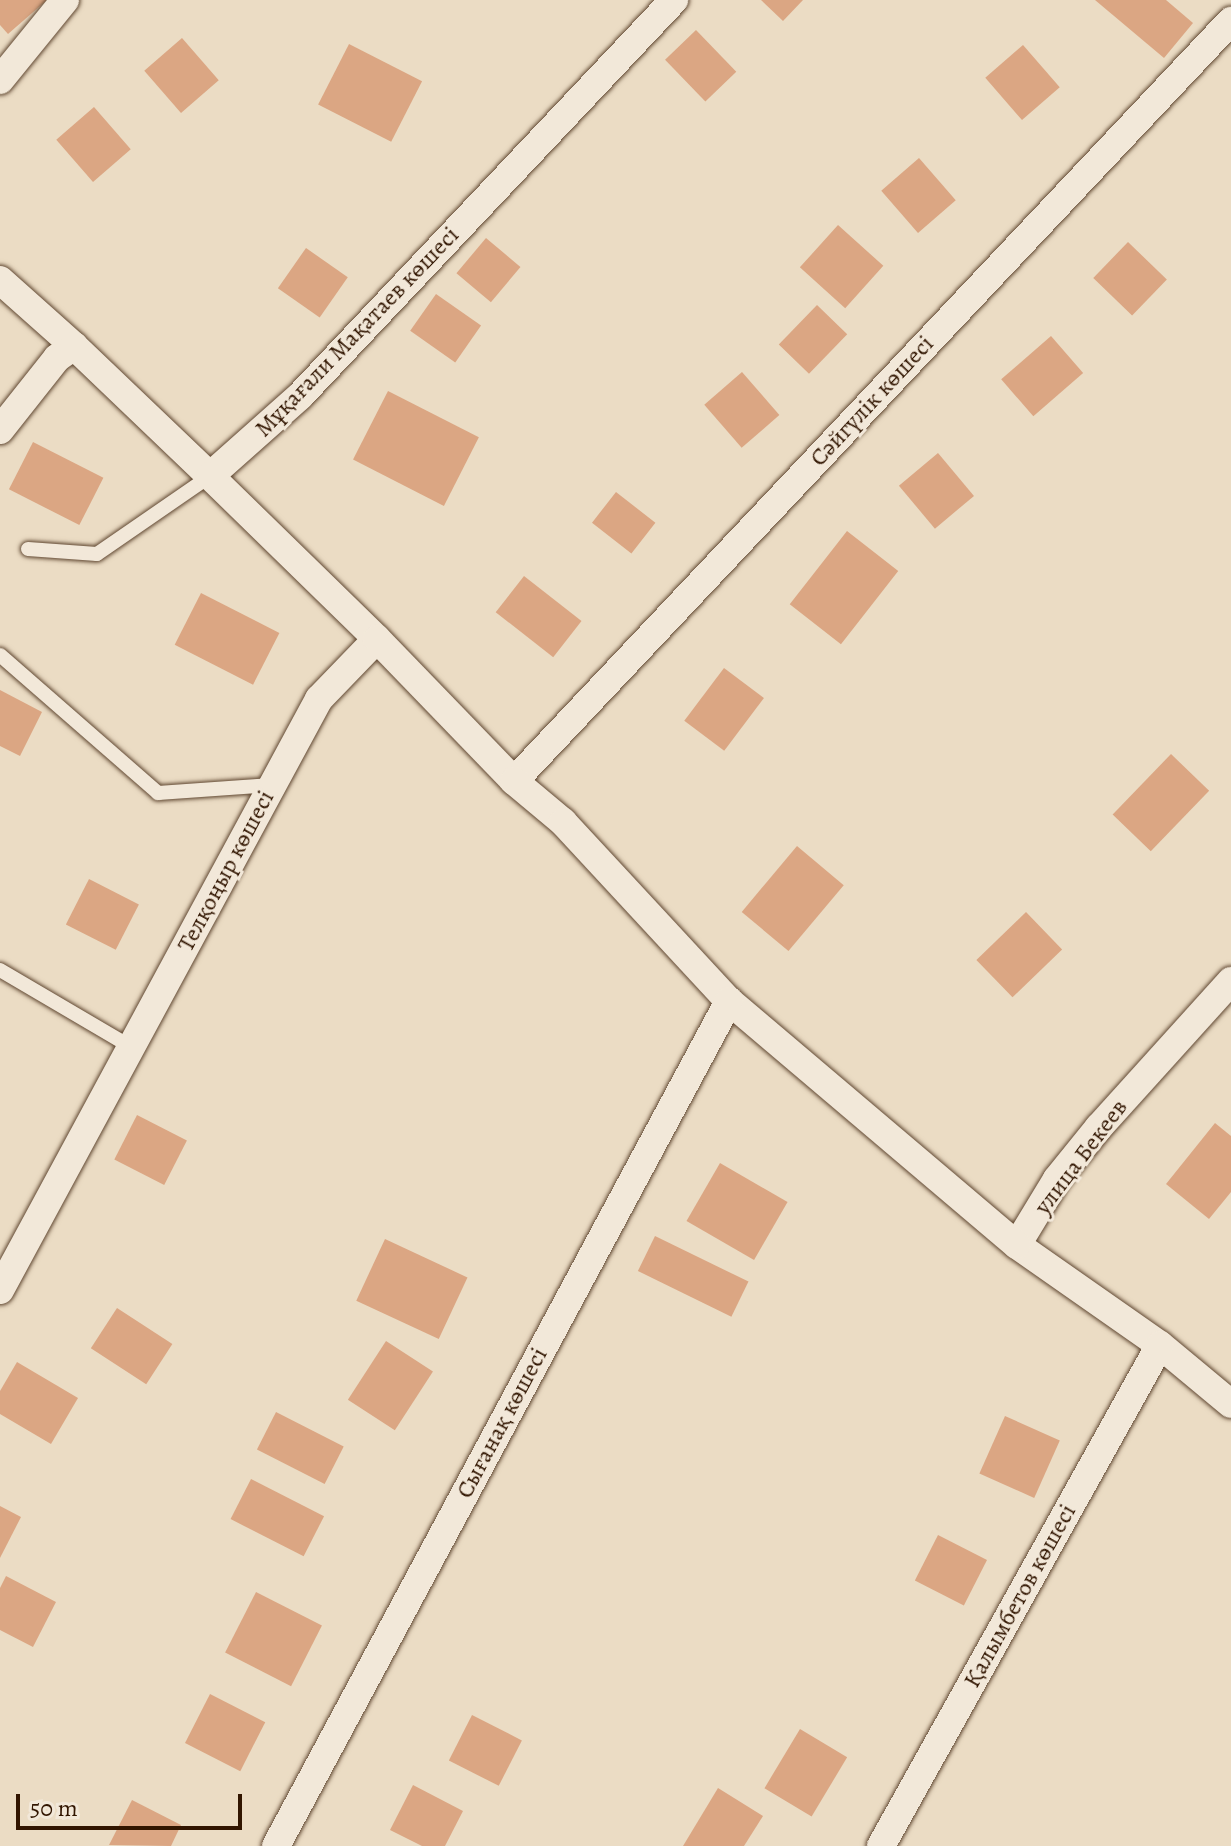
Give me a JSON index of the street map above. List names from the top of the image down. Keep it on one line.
{"streets":{"street":["Мұқағали Мақатаев көшесі","Сәйгүлік көшесі","Телқоңыр көшесі","улица Бекеев","Сығанақ көшесі","Қалымбетов көшесі"]},"scale_bar":"50 m"}
